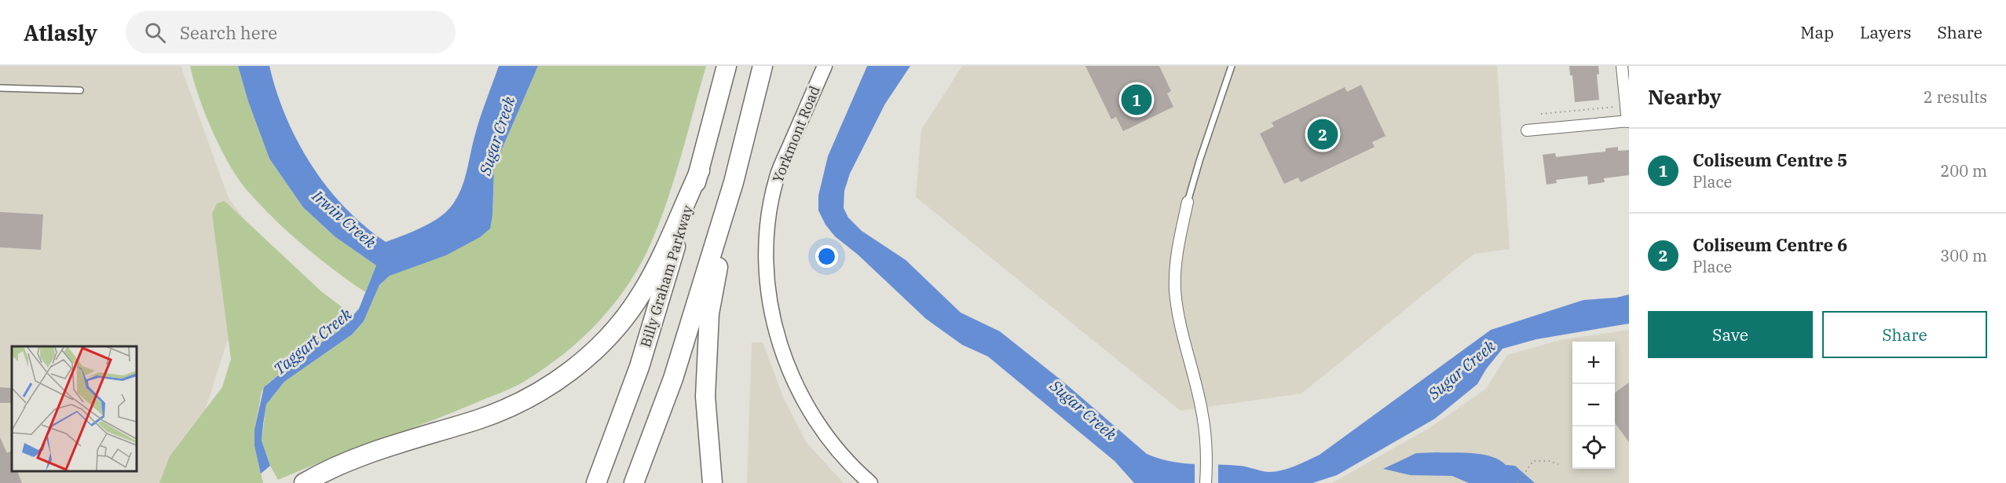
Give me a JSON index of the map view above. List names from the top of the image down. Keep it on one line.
{"streets":{"highway":["Billy Graham Parkway"],"street":["Yorkmont Road"]},"water":["Sugar Creek","Irwin Creek","Taggart Creek"],"page":{"header":"Atlasly","search":"Search here","nav":["Map","Layers","Share"],"heading":["Nearby","2 results"],"pins":["1","2"],"list":[{"mark":"1","name":"Coliseum Centre 5","note":"Place","value":"200 m"},{"mark":"2","name":"Coliseum Centre 6","note":"Place","value":"300 m"}],"buttons":["Save","Share"],"map_buttons":["+","−"]}}
